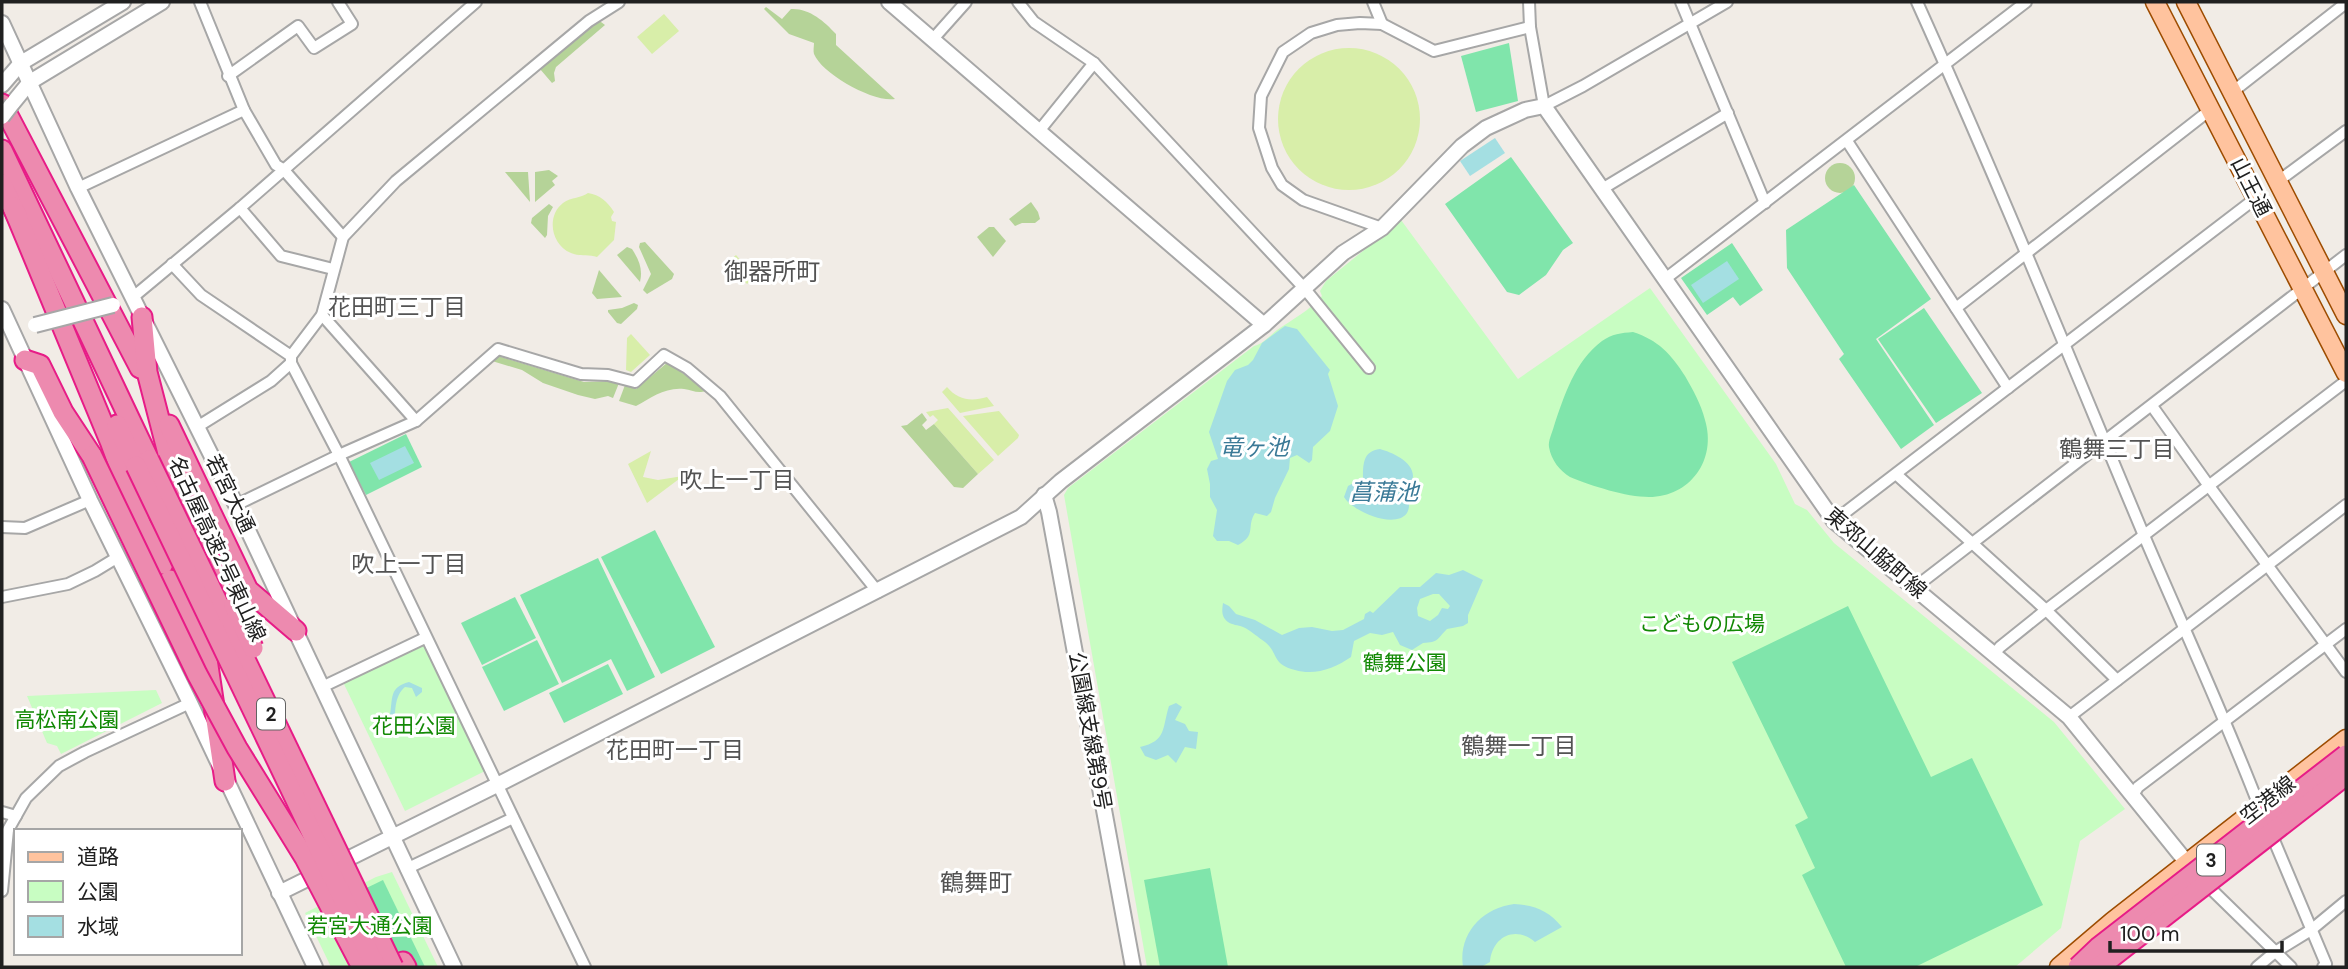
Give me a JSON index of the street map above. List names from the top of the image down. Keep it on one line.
{"streets":{"highway":["名古屋高速2号東山線","2","3"],"main road":["山王通","空港線"],"street":["若宮大通","東郊山脇町線","公園線支線第9号"]},"crossings":[["東郊山脇町線","空港線"]],"districts":["御器所町","花田町三丁目","鶴舞三丁目","吹上一丁目","吹上一丁目","鶴舞一丁目","花田町一丁目","鶴舞町"],"water":["竜ヶ池","菖蒲池"],"parks":["こどもの広場","鶴舞公園","高松南公園","花田公園","若宮大通公園"],"legend":["道路","公園","水域"],"scale_bar":"100 m"}
